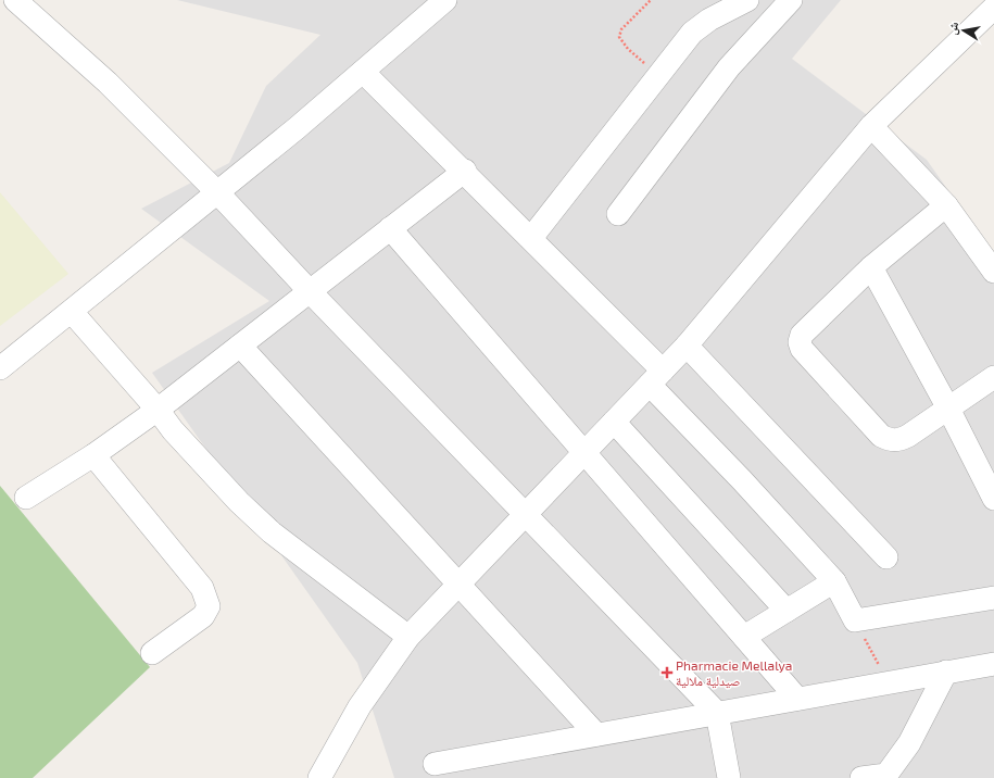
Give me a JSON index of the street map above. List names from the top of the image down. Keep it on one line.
{"places":{"health":["Pharmacie Mellalya صيدلية ملالية"]},"north":"left"}
